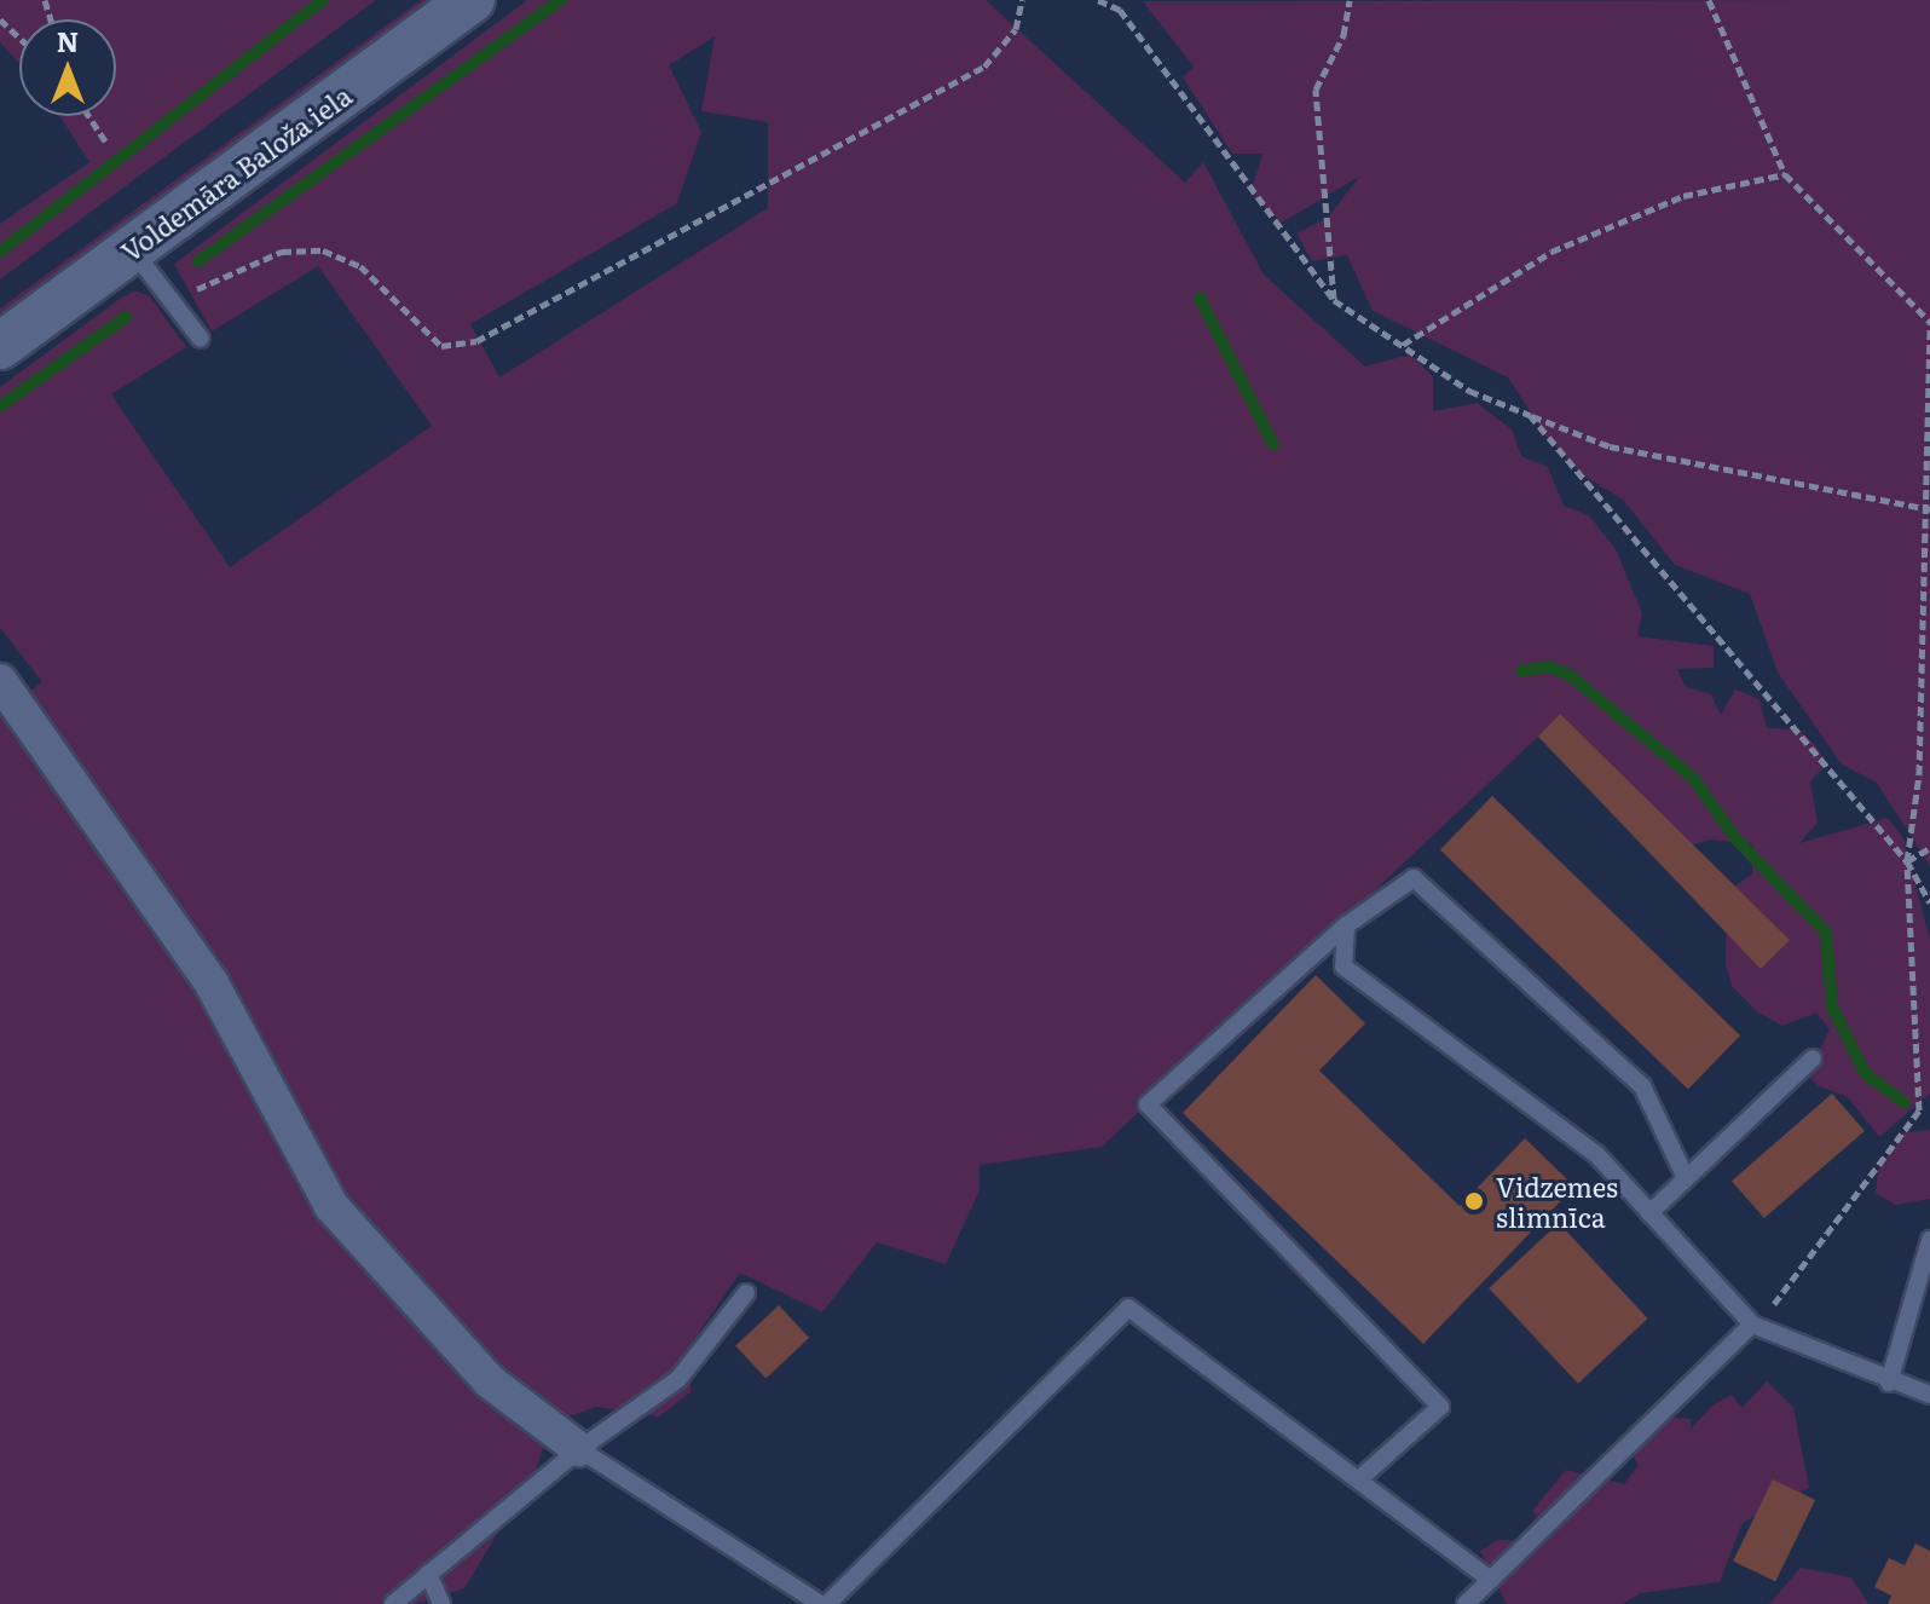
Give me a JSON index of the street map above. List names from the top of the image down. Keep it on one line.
{"streets":{"main road":["Voldemāra Baloža iela"]},"places":["Vidzemes slimnīca"],"north":"top"}
